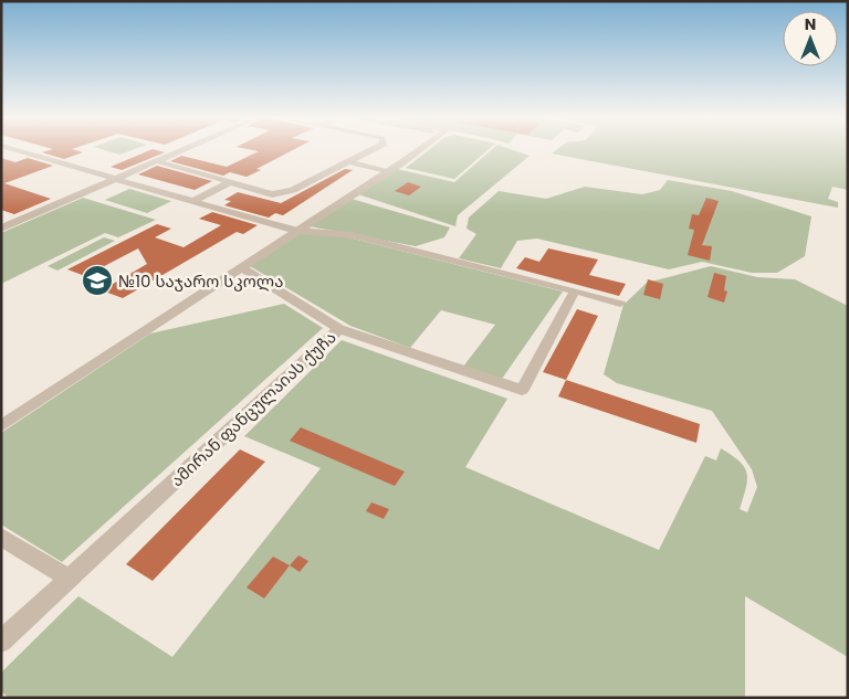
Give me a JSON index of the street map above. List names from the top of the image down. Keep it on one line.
{"streets":{"street":["ამირან ფანცულაიას ქუჩა"]},"places":{"school or university":["№10 საჯარო სკოლა"]},"north":"top"}
